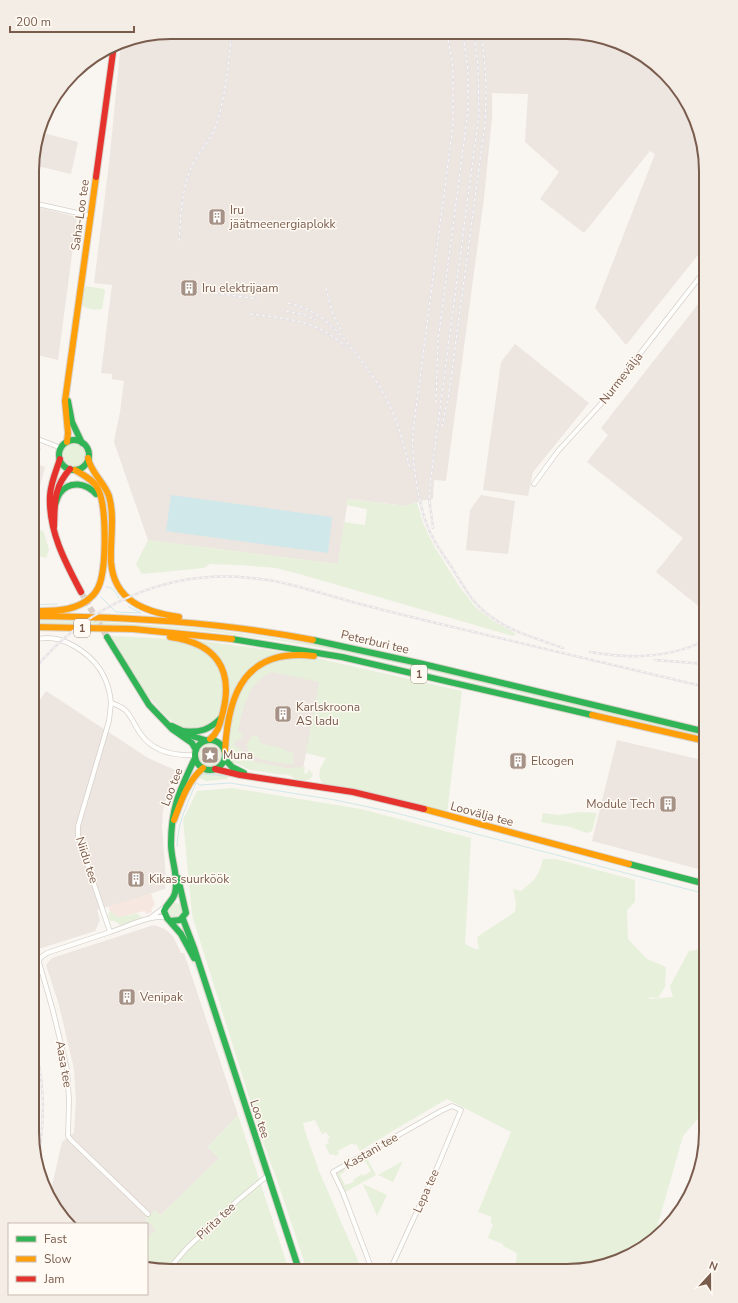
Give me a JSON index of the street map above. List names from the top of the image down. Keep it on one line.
{"streets":{"main road":["Saha-Loo tee","1","Peterburi tee","Loo tee","Loovälja tee"],"street":["Nurmevälja","Niidu tee","Aasa tee","Kastani tee","Lepa tee","Pirita tee"]},"crossings":[["Loo tee","Loovälja tee"],["Loo tee","Pirita tee"],["Niidu tee","Aasa tee"],["Kastani tee","Lepa tee"]],"places":{"building":["Iru jäätmeenergiaplokk","Iru elektrijaam","Karlskroona AS ladu","Elcogen","Module Tech","Kikas suurköök","Venipak"],"place":["Muna"]},"legend":["Fast","Slow","Jam"],"scale_bar":"200 m","north":"top"}
